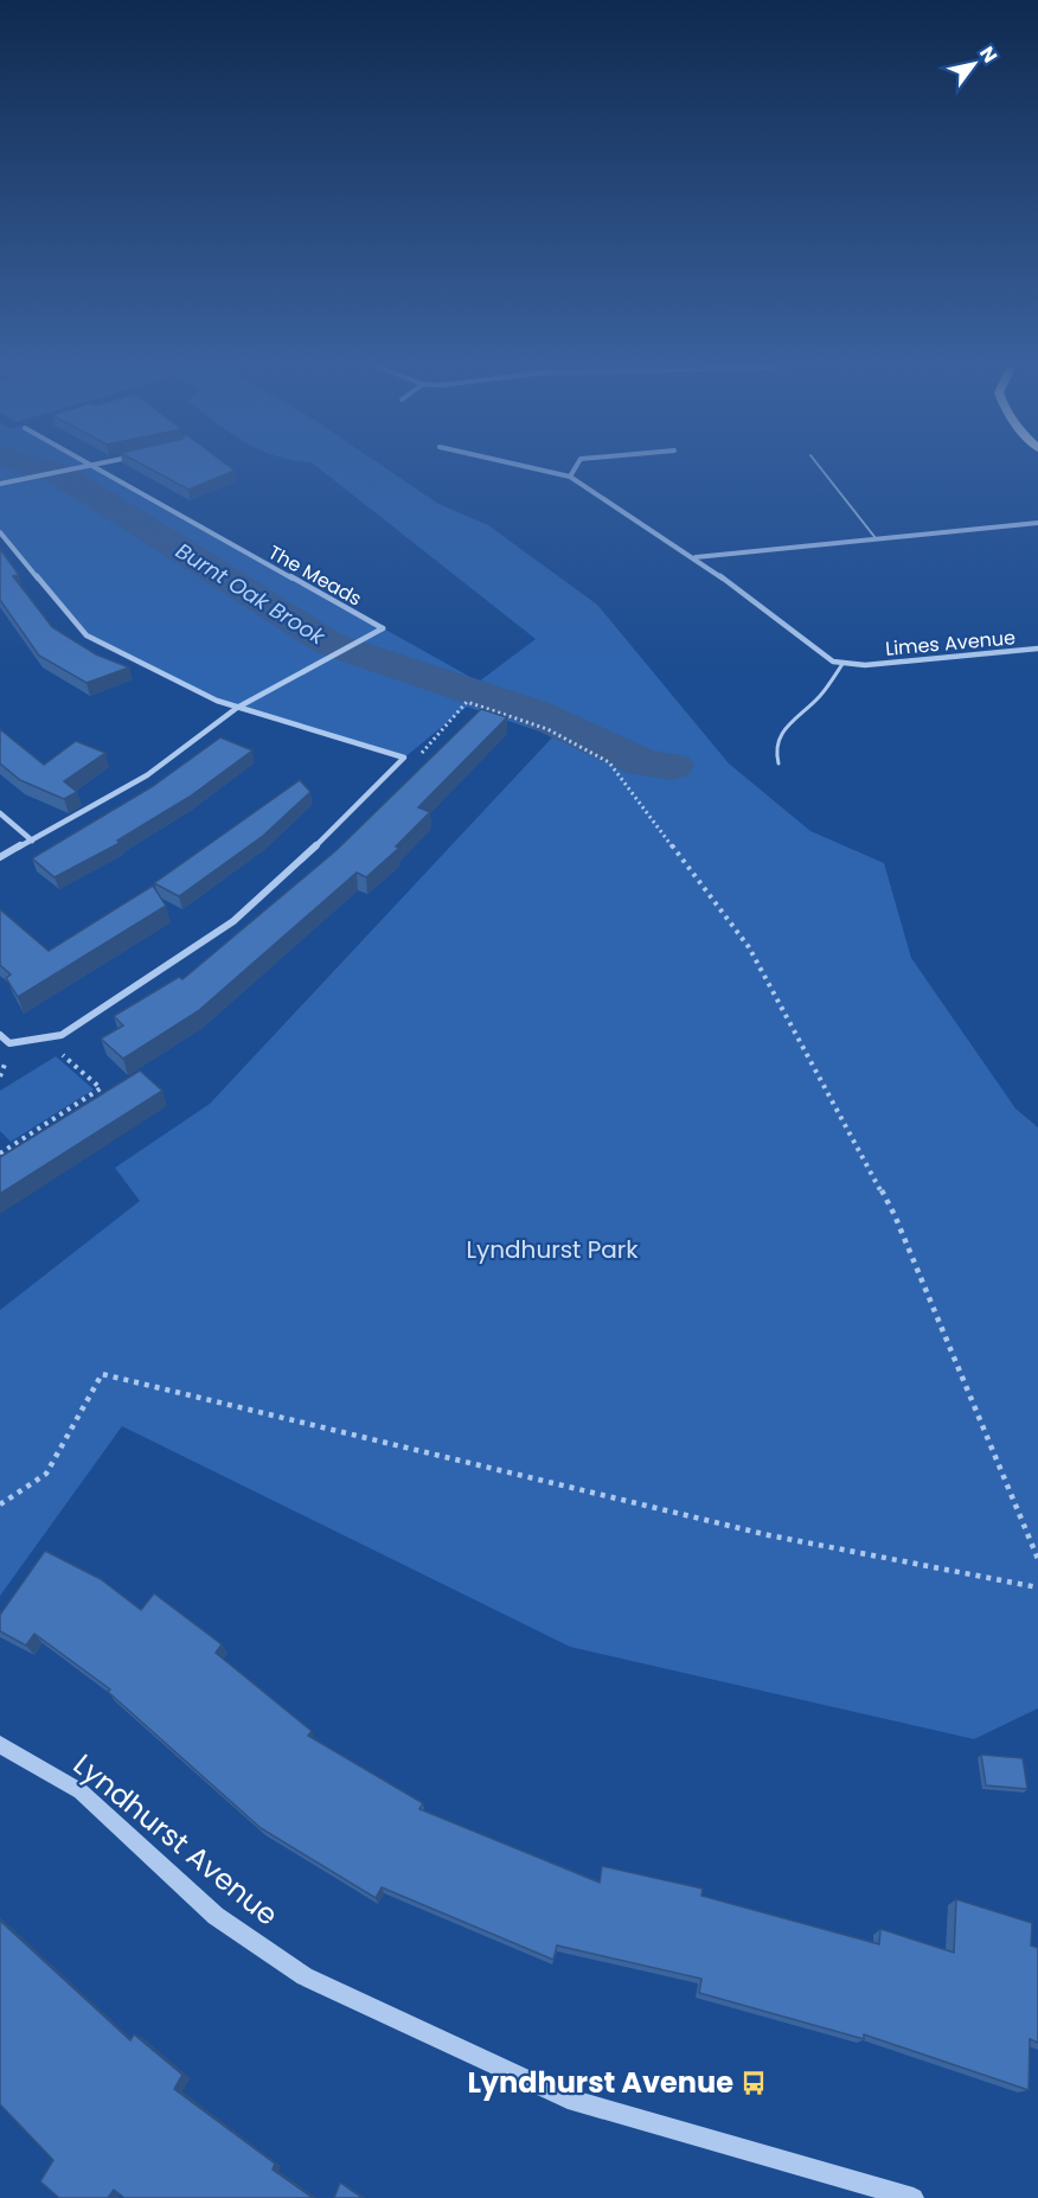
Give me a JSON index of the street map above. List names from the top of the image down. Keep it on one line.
{"streets":{"street":["The Meads","Limes Avenue","Lyndhurst Avenue"]},"water":["Burnt Oak Brook"],"parks":["Lyndhurst Park"],"places":{"bus stop":["Lyndhurst Avenue"]},"north":"top right"}
